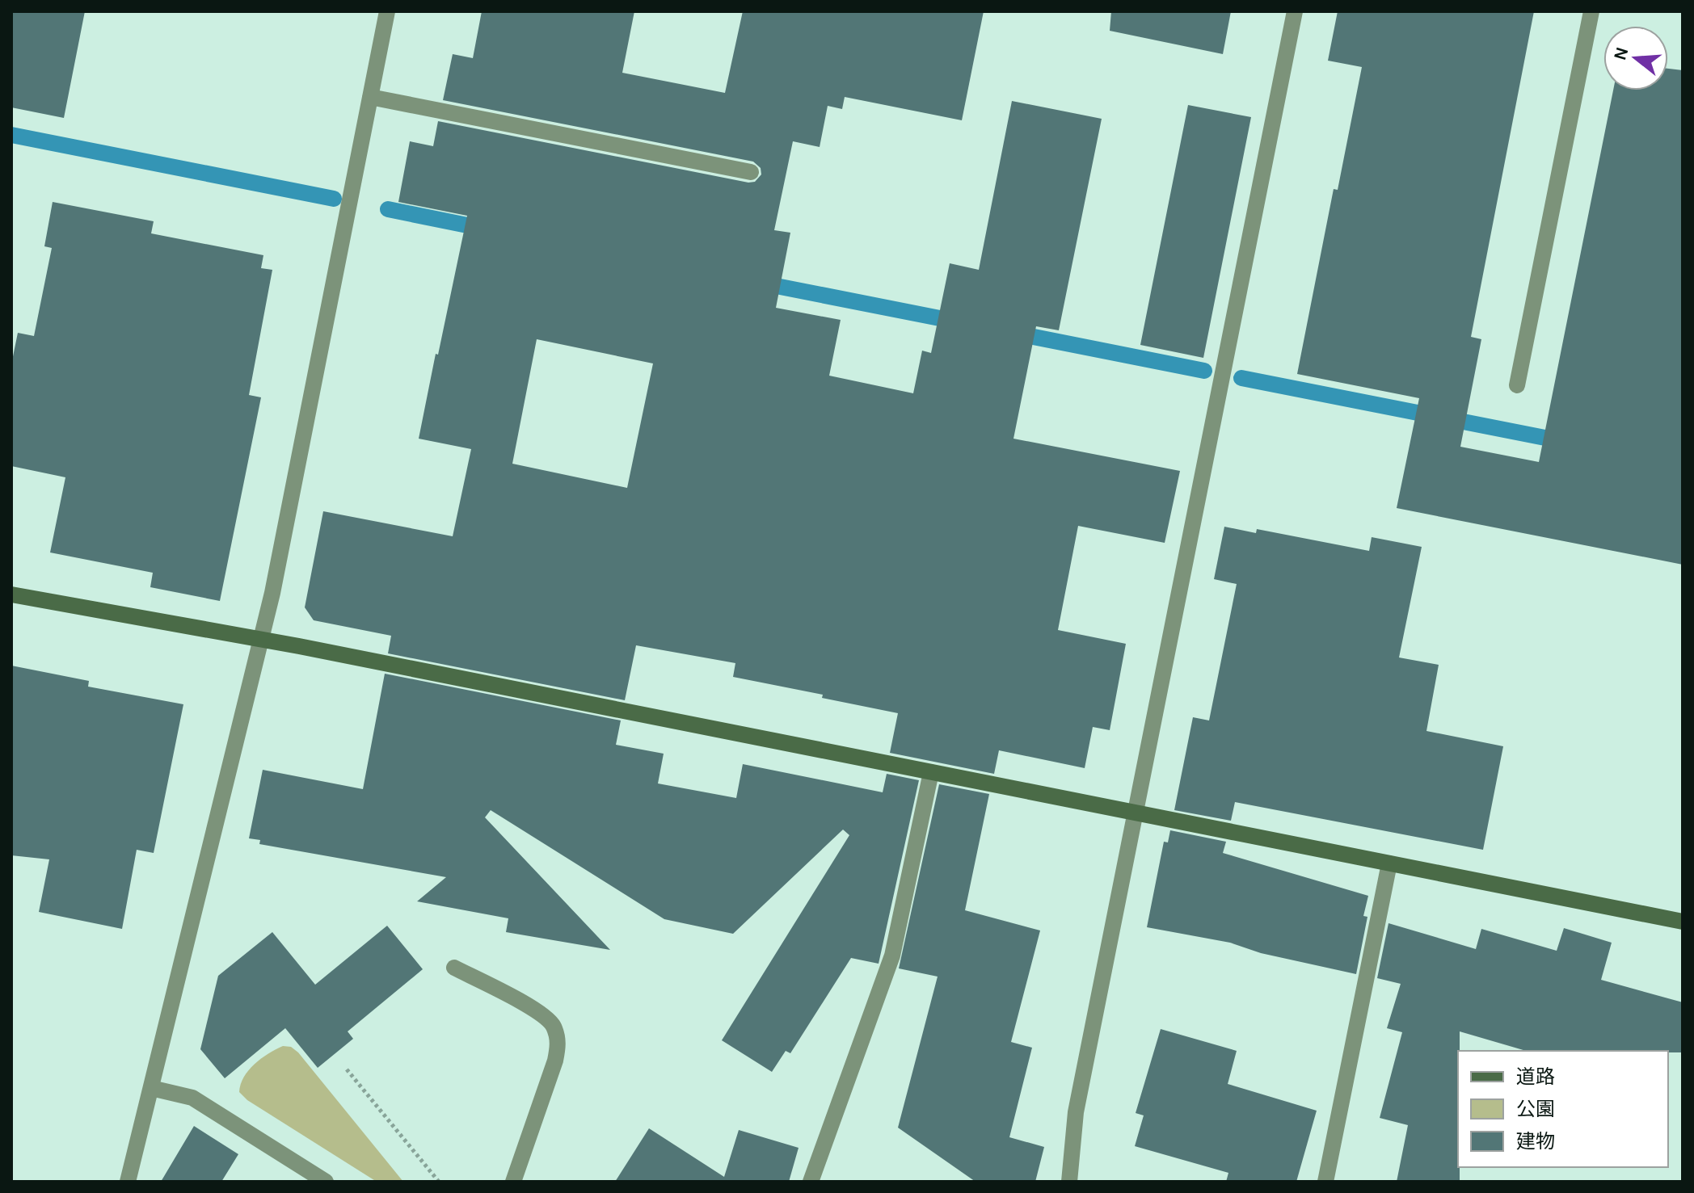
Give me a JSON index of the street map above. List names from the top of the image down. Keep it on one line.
{"legend":["道路","公園","建物"],"north":"left"}
